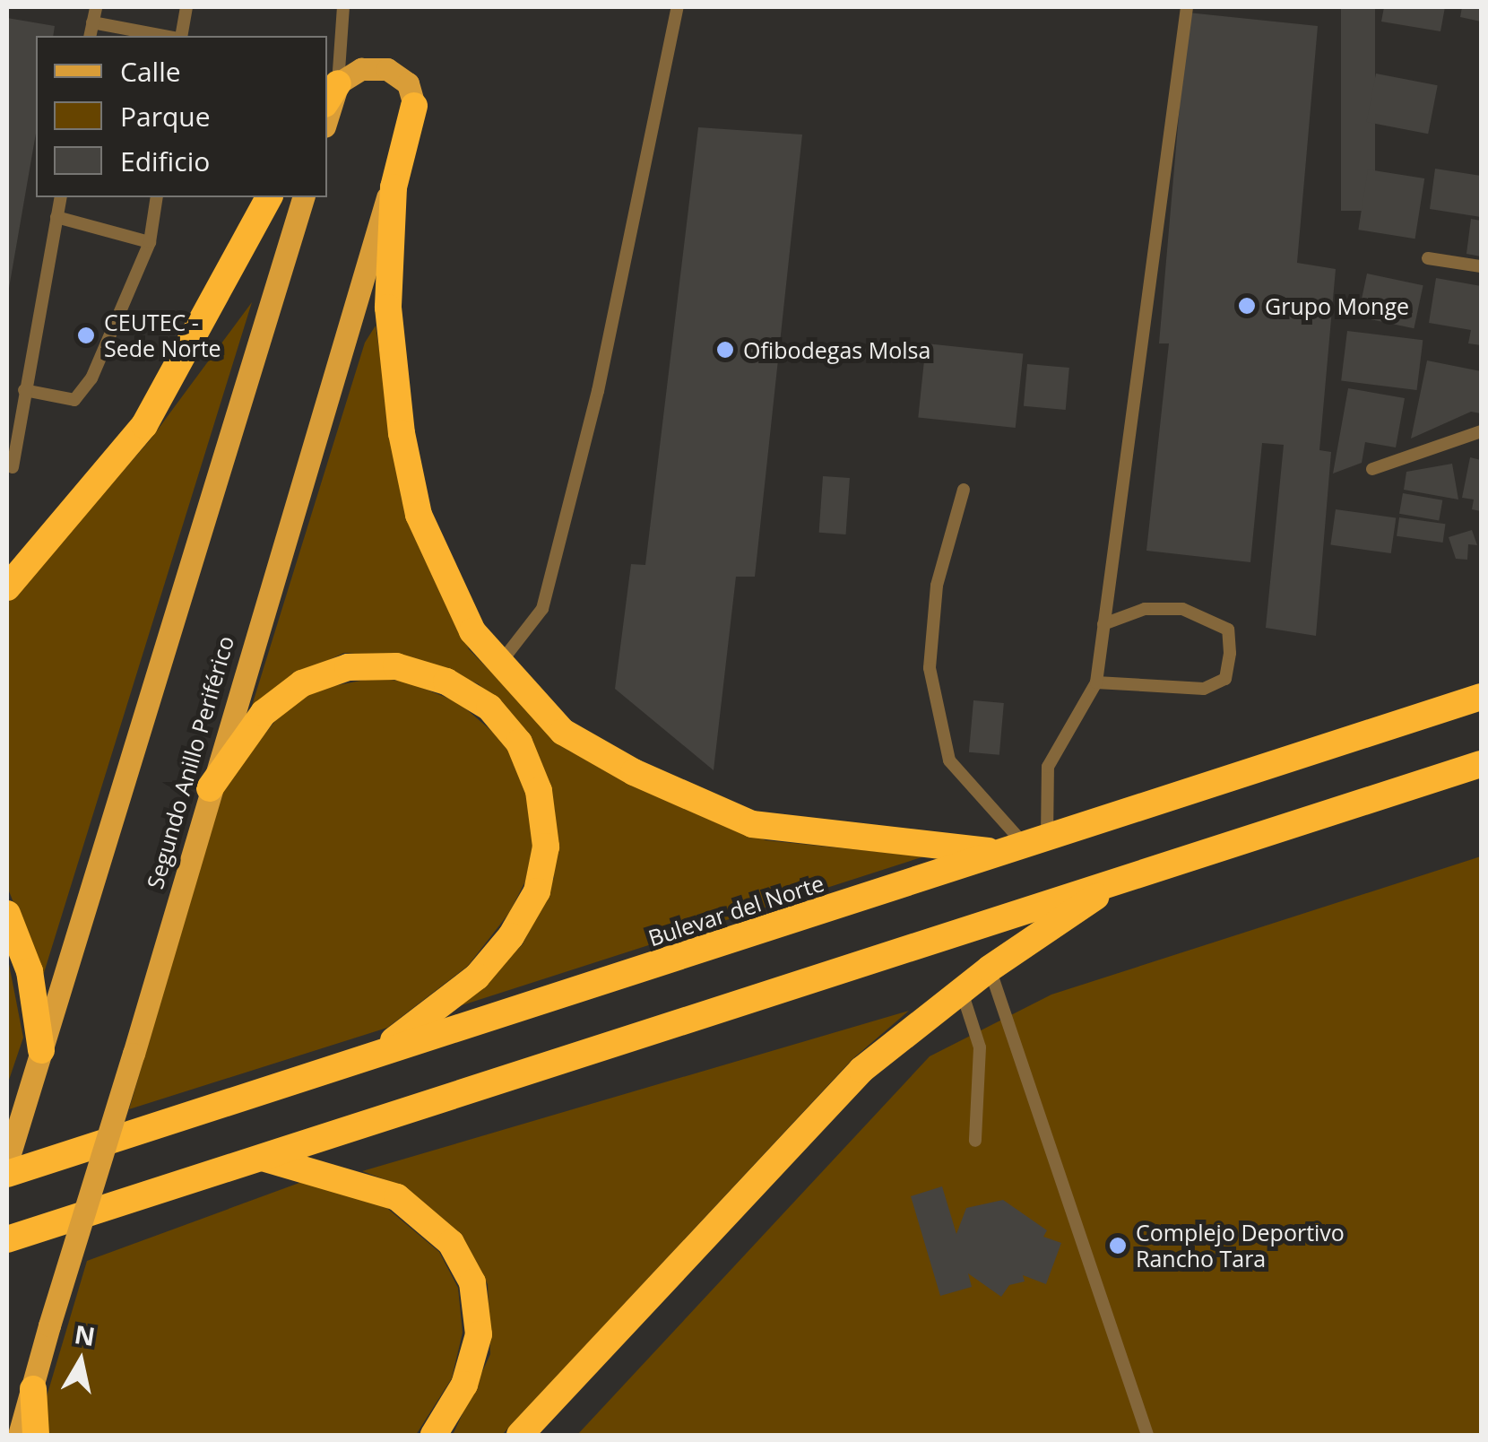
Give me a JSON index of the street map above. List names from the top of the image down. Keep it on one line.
{"streets":{"highway":["Bulevar del Norte"],"main road":["Segundo Anillo Periférico"]},"places":["Grupo Monge","CEUTEC - Sede Norte","Ofibodegas Molsa","Complejo Deportivo Rancho Tara"],"legend":["Calle","Parque","Edificio"],"north":"top"}
